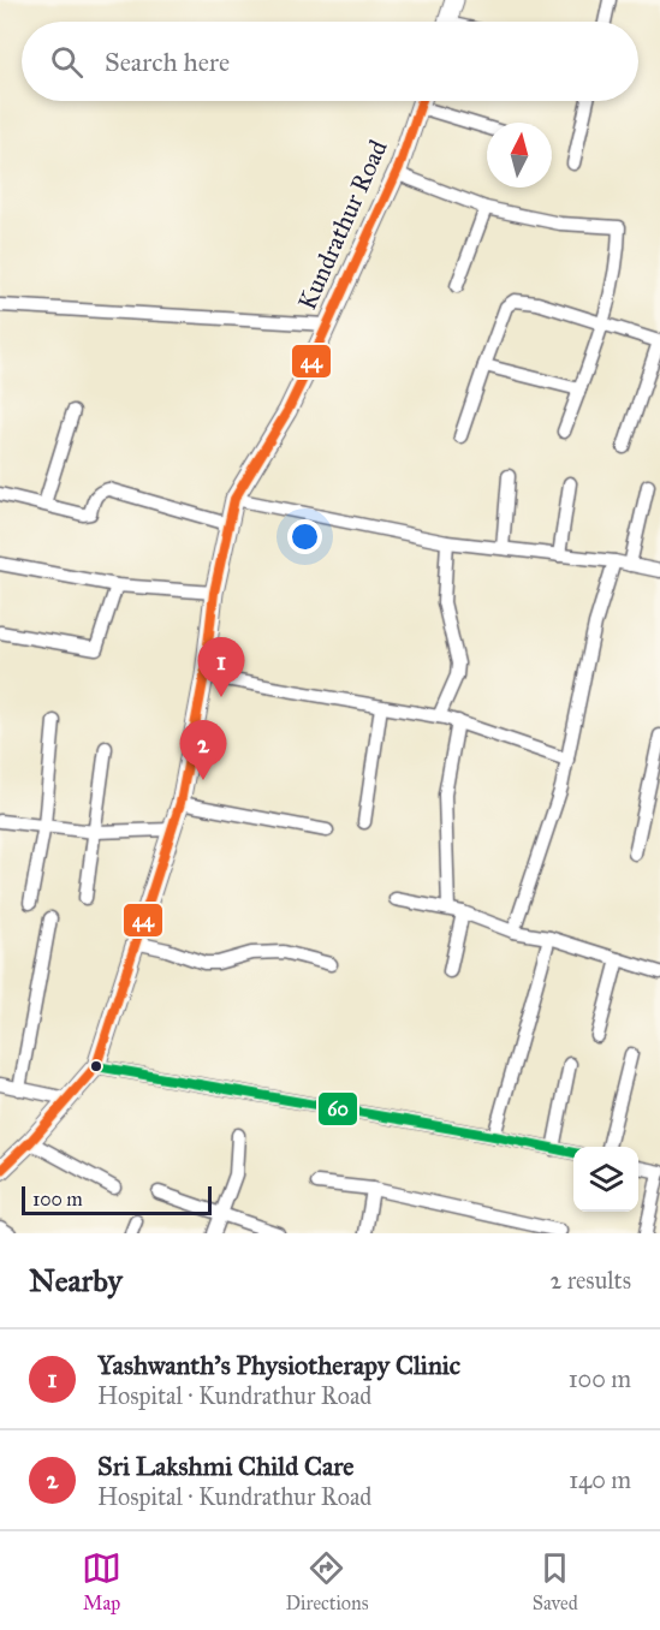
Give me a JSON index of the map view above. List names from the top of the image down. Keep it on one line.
{"streets":{"street":["Kundrathur Road"]},"lines":["transit line 44","transit line 60"],"scale_bar":"100 m","north":"top","page":{"search":"Search here","pins":["1","2"],"scale":"100 m","heading":["Nearby","2 results"],"list":[{"mark":"1","name":"Yashwanth's Physiotherapy Clinic","note":"Hospital · Kundrathur Road","value":"100 m"},{"mark":"2","name":"Sri Lakshmi Child Care","note":"Hospital · Kundrathur Road","value":"140 m"}],"nav":["Map","Directions","Saved"]}}
